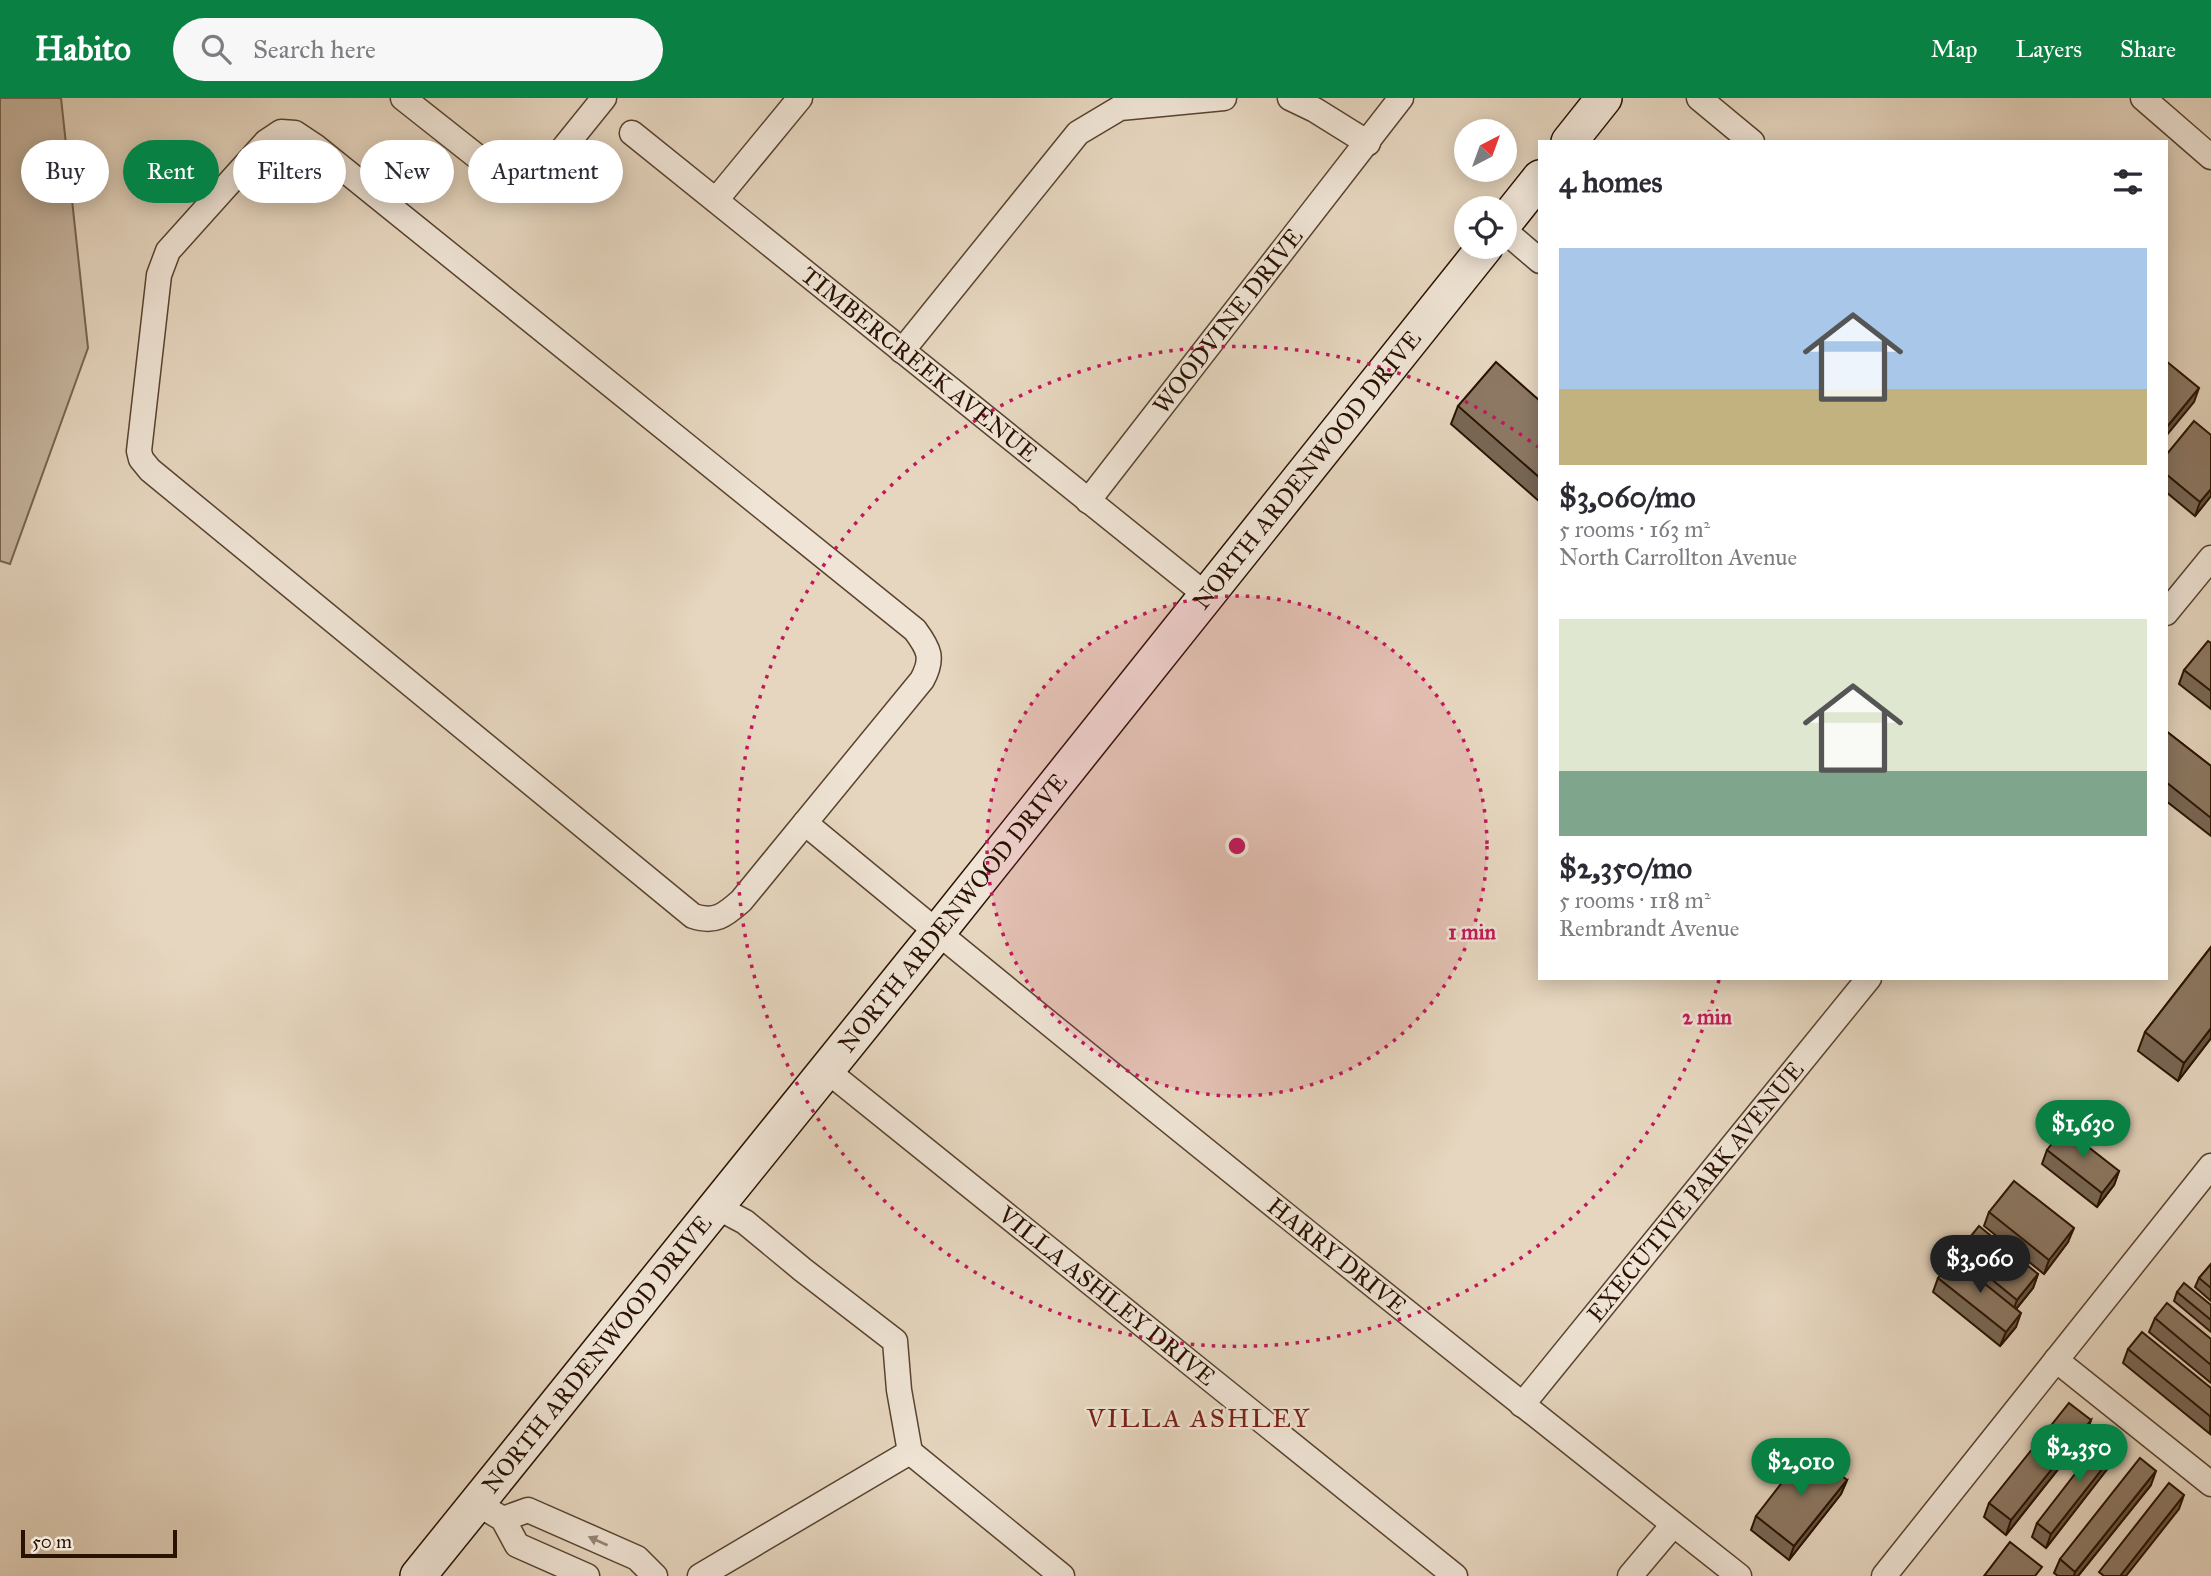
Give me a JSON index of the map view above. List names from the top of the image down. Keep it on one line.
{"streets":{"street":["WOODVINE DRIVE","TIMBERCREEK AVENUE","NORTH ARDENWOOD DRIVE","EXECUTIVE PARK AVENUE","HARRY DRIVE","VILLA ASHLEY DRIVE"]},"crossings":[["WOODVINE DRIVE","TIMBERCREEK AVENUE"],["TIMBERCREEK AVENUE","NORTH ARDENWOOD DRIVE"],["NORTH ARDENWOOD DRIVE","HARRY DRIVE"],["NORTH ARDENWOOD DRIVE","VILLA ASHLEY DRIVE"],["EXECUTIVE PARK AVENUE","HARRY DRIVE"]],"districts":["VILLA ASHLEY"],"scale_bar":"50 m","north":"top right","page":{"header":"Habito","search":"Search here","nav":["Map","Layers","Share"],"chip":["Buy","Rent","Filters","New","Apartment"],"heading":"4 homes","list":[{"name":"$3,060/mo","note":"5 rooms · 163 m² · North Carrollton Avenue"},{"name":"$2,350/mo","note":"5 rooms · 118 m² · Rembrandt Avenue"}],"price":["$1,630","$3,060","$2,350","$2,010"],"scale":"50 m"},"rings":["1 min","2 min"]}
